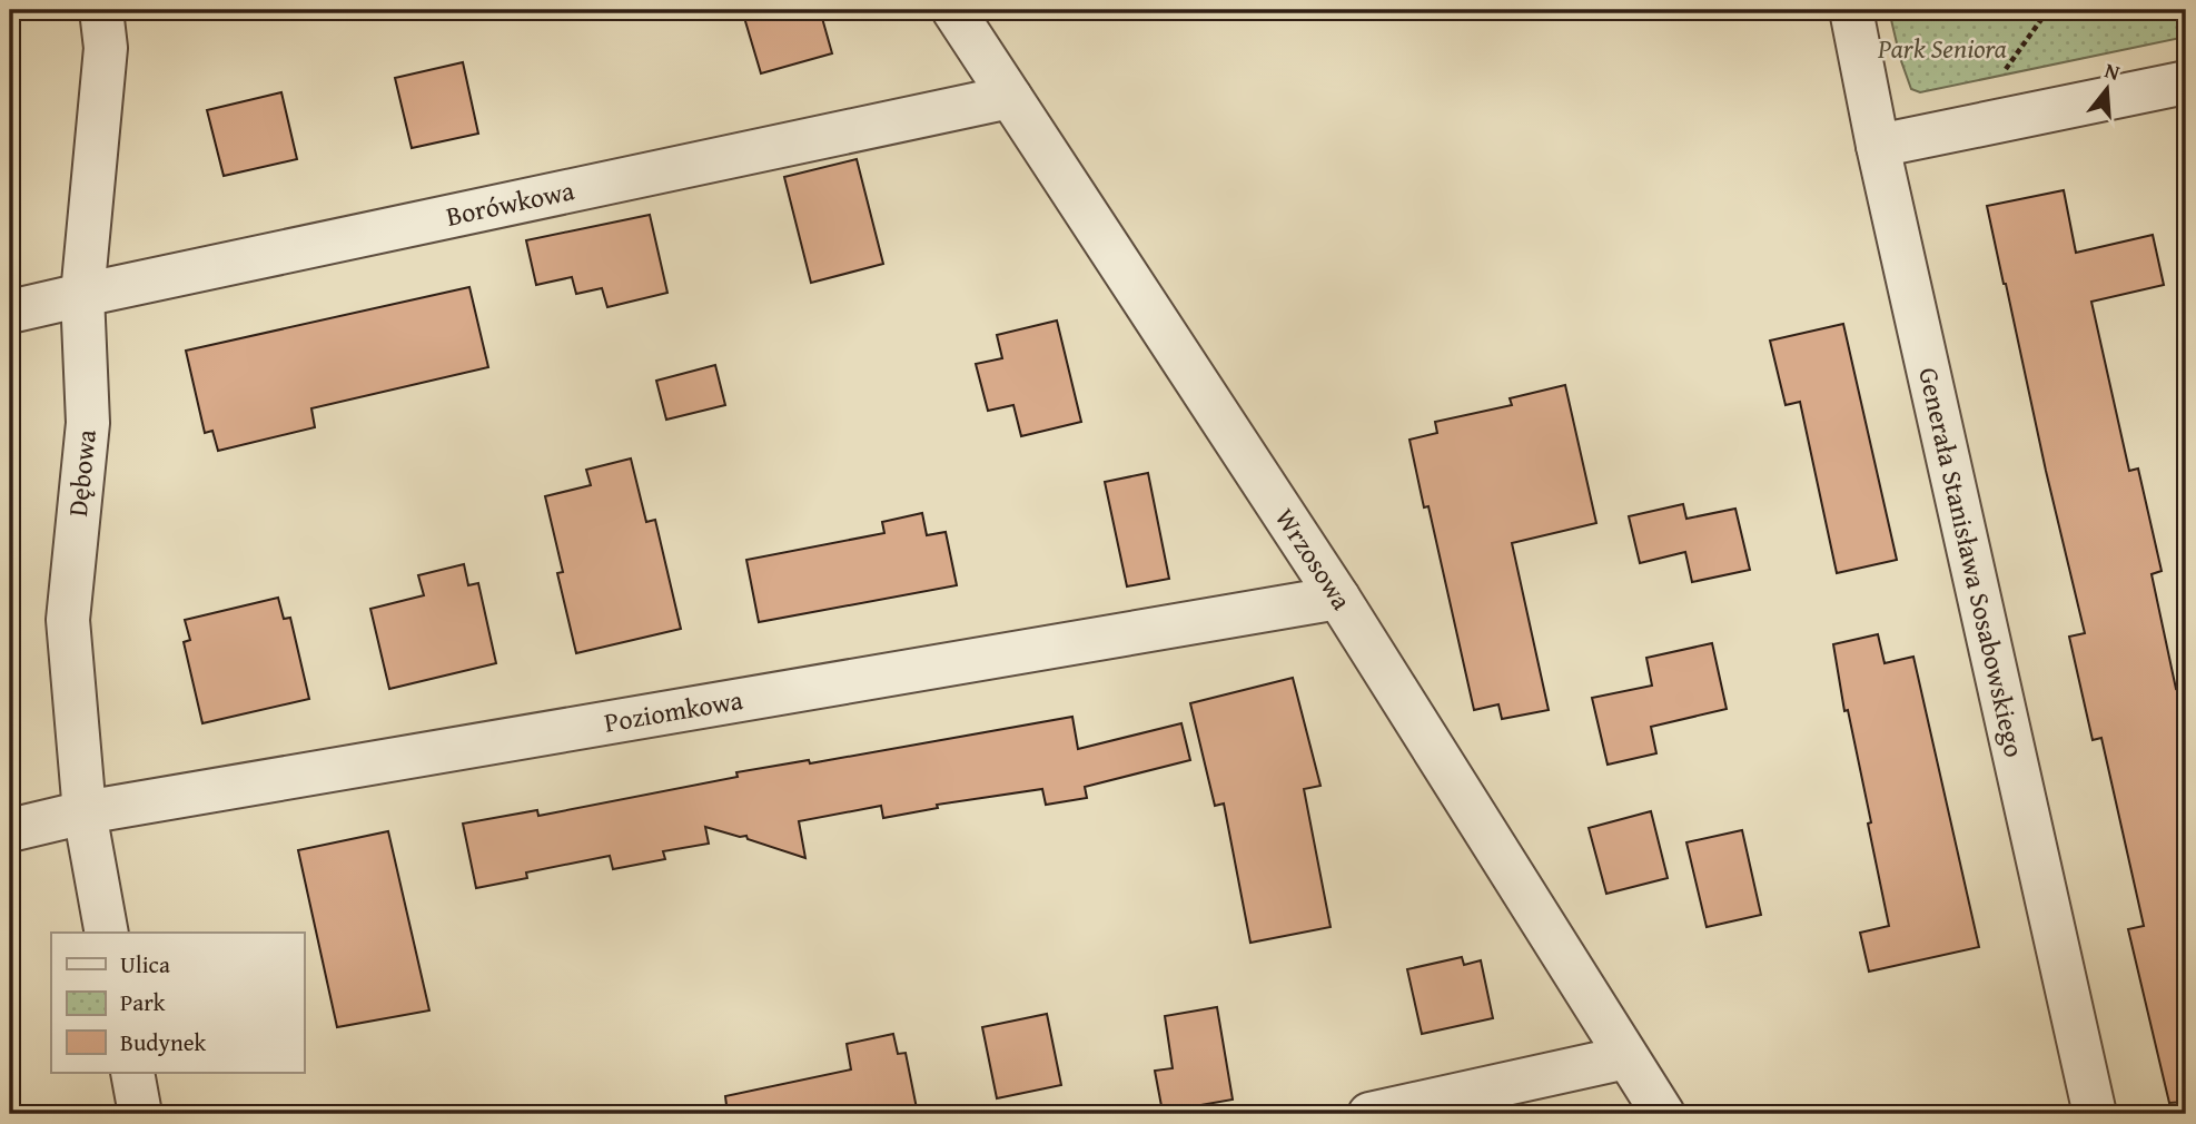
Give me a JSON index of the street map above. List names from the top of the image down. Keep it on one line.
{"streets":{"street":["Borówkowa","Dębowa","Wrzosowa","Generała Stanisława Sosabowskiego","Poziomkowa"]},"crossings":[["Borówkowa","Dębowa"],["Borówkowa","Wrzosowa"],["Dębowa","Poziomkowa"],["Wrzosowa","Poziomkowa"]],"parks":["Park Seniora"],"legend":["Ulica","Park","Budynek"],"north":"top"}
